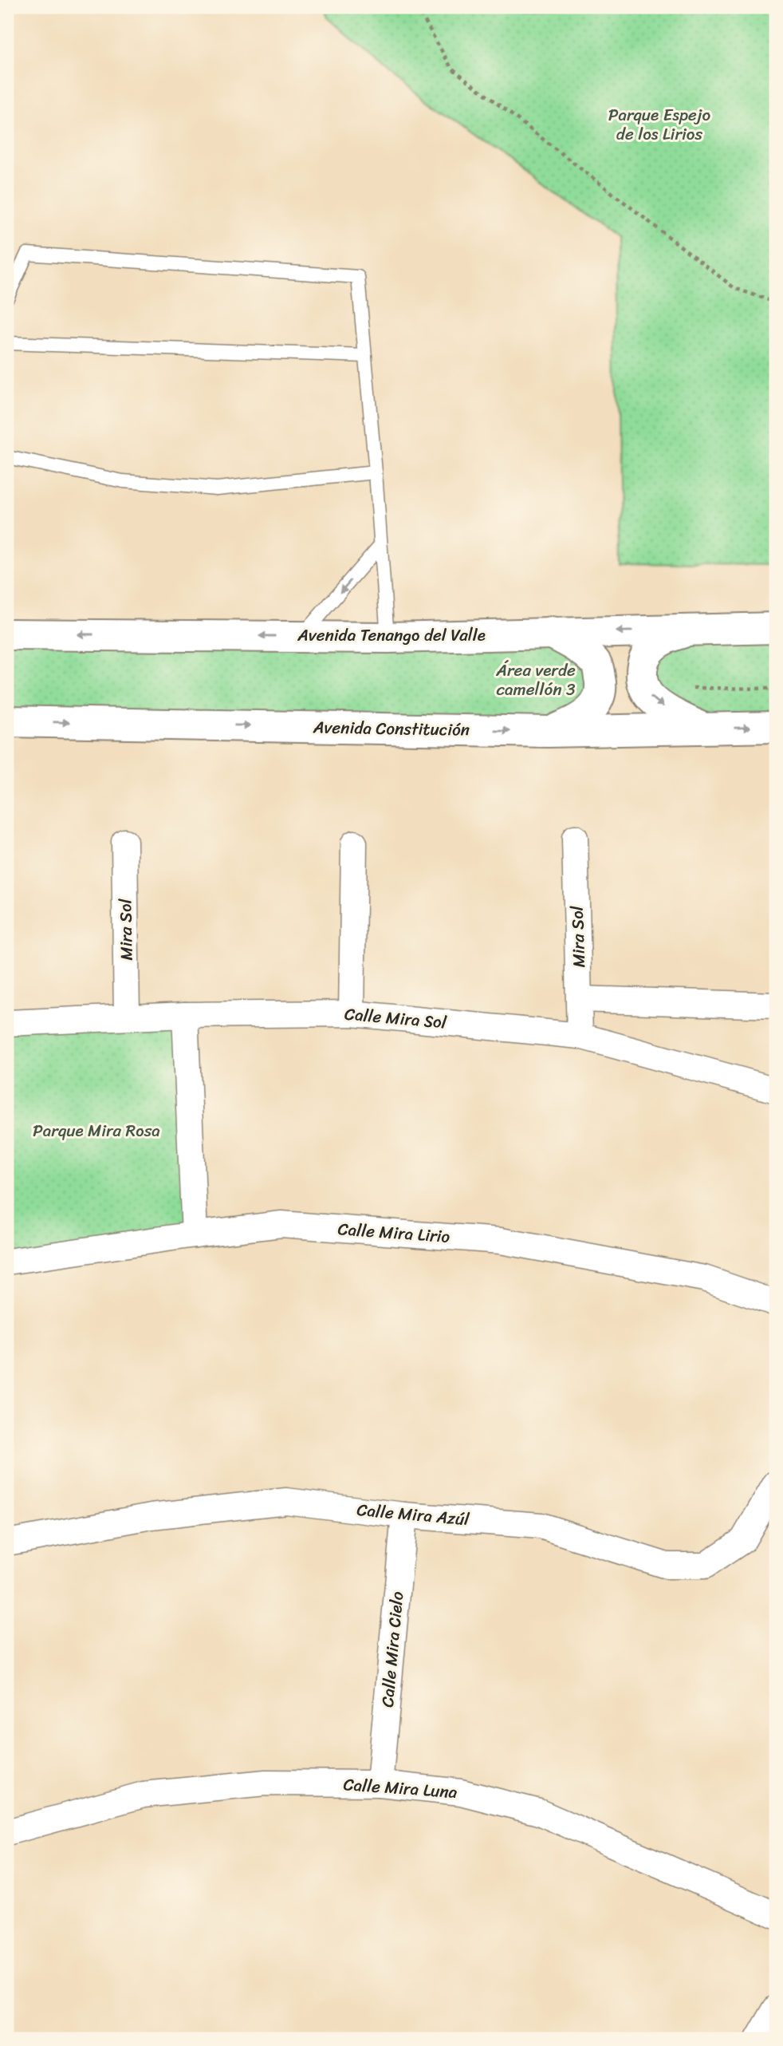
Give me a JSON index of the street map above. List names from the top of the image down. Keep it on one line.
{"streets":{"main road":["Avenida Tenango del Valle","Avenida Constitución"],"street":["Mira Sol","Calle Mira Sol","Calle Mira Lirio","Calle Mira Azúl","Calle Mira Cielo","Calle Mira Luna"]},"crossings":[["Mira Sol","Calle Mira Sol"],["Calle Mira Azúl","Calle Mira Cielo"],["Calle Mira Cielo","Calle Mira Luna"]],"one_way":["Avenida Tenango del Valle","Avenida Constitución"],"parks":["Parque Espejo de los Lirios","Área verde camellón 3","Parque Mira Rosa"]}
